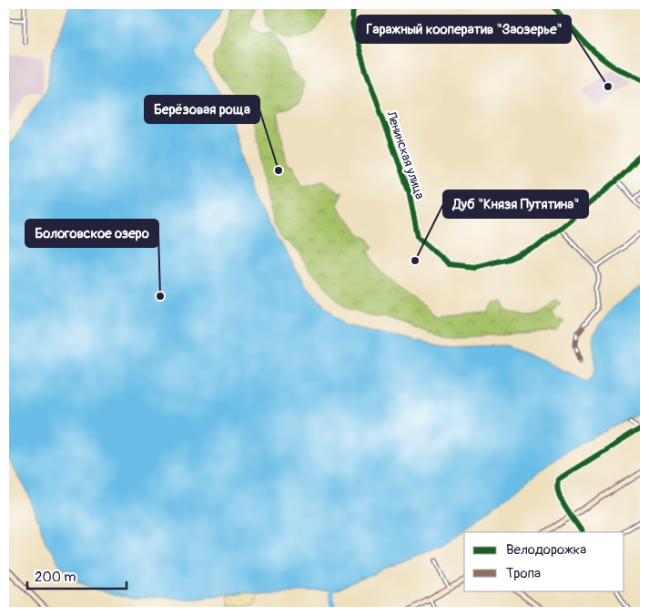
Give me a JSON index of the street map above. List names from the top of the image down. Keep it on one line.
{"streets":{"street":["Ленинская улица"]},"places":["Гаражный кооператив \"Заозерье\"","Берёзовая роща","Дуб \"Князя Путятина\"","Бологовское озеро"],"legend":["Велодорожка","Тропа"],"scale_bar":"200 m"}
